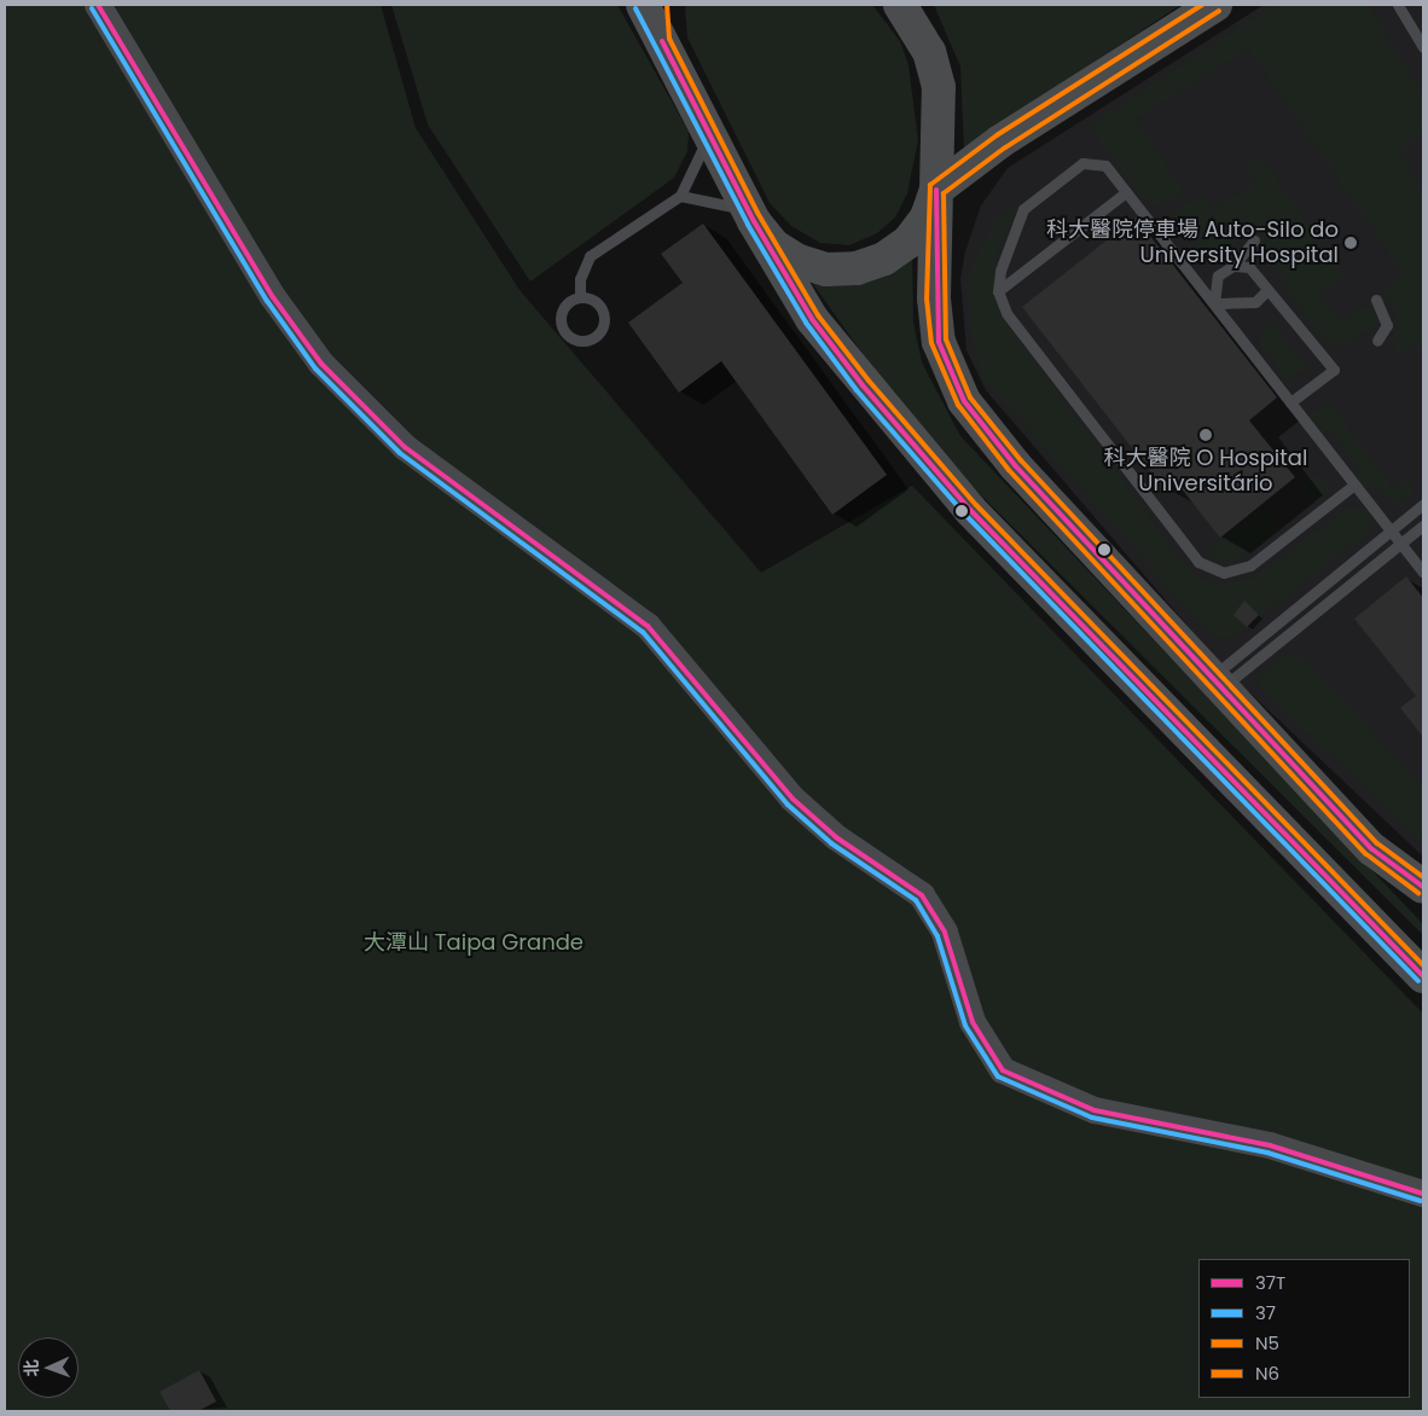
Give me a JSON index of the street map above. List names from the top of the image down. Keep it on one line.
{"parks":["大潭山 Taipa Grande"],"places":["科大醫院停車場 Auto-Silo do University Hospital","科大醫院 O Hospital Universitário"],"lines":["transit line 37T","transit line N5","transit line N6","transit line 37"],"legend":["37T","37","N5","N6"],"north":"left"}
